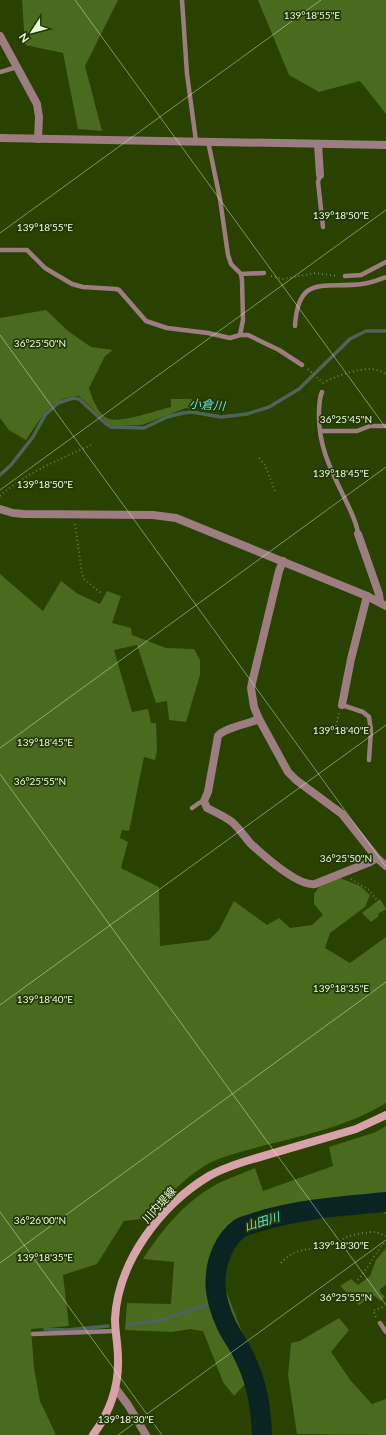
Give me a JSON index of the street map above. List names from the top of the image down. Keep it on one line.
{"streets":{"main road":["川内堤線"]},"water":["小倉川","山田川"],"north":"bottom left","coordinates":["139°18'55\"E","139°18'50\"E","36°25'50\"N","36°25'45\"N","139°18'45\"E","139°18'40\"E","36°25'55\"N","139°18'35\"E","36°26'00\"N","139°18'30\"E"]}
